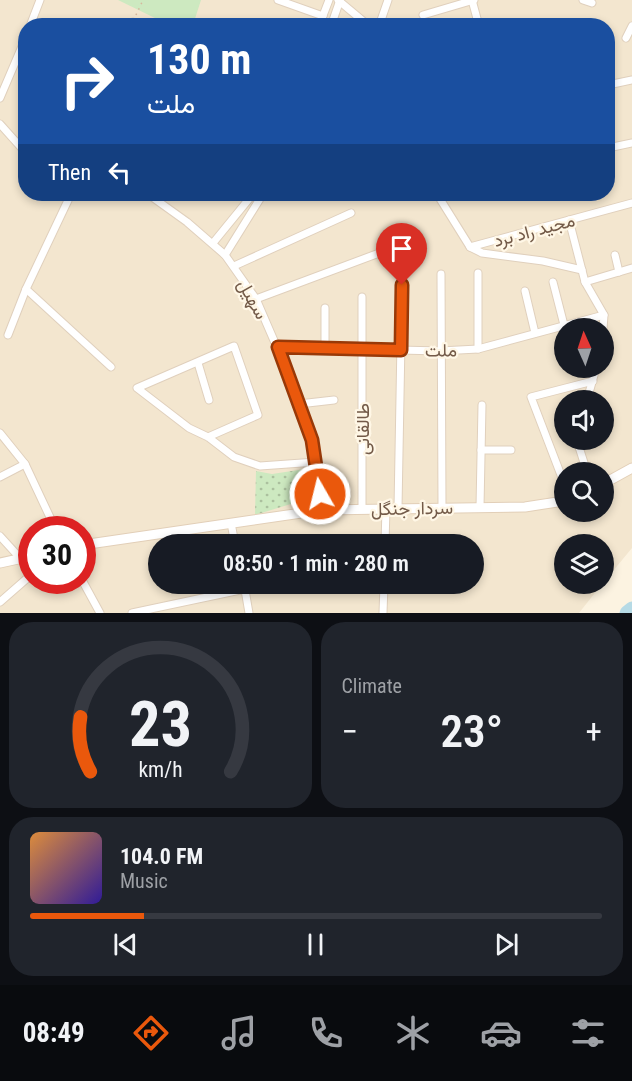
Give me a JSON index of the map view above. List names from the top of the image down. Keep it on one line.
{"streets":{"main road":["سردار جنگل"],"street":["مجید راد برد","سهیل","ملت","طالقانی"]},"crossings":[["سهیل","ملت"],["سهیل","سردار جنگل"],["ملت","طالقانی"],["طالقانی","سردار جنگل"]],"north":"top","page":{"turn":["130 m","ملت"],"then":"Then","limit":"30","trip":"08:50 · 1 min · 280 m","tile":"Climate","heat":["−","23°","+"],"song":["104.0 FM","Music"],"tabs":"08:49","gauge":["23","km/h"]}}
